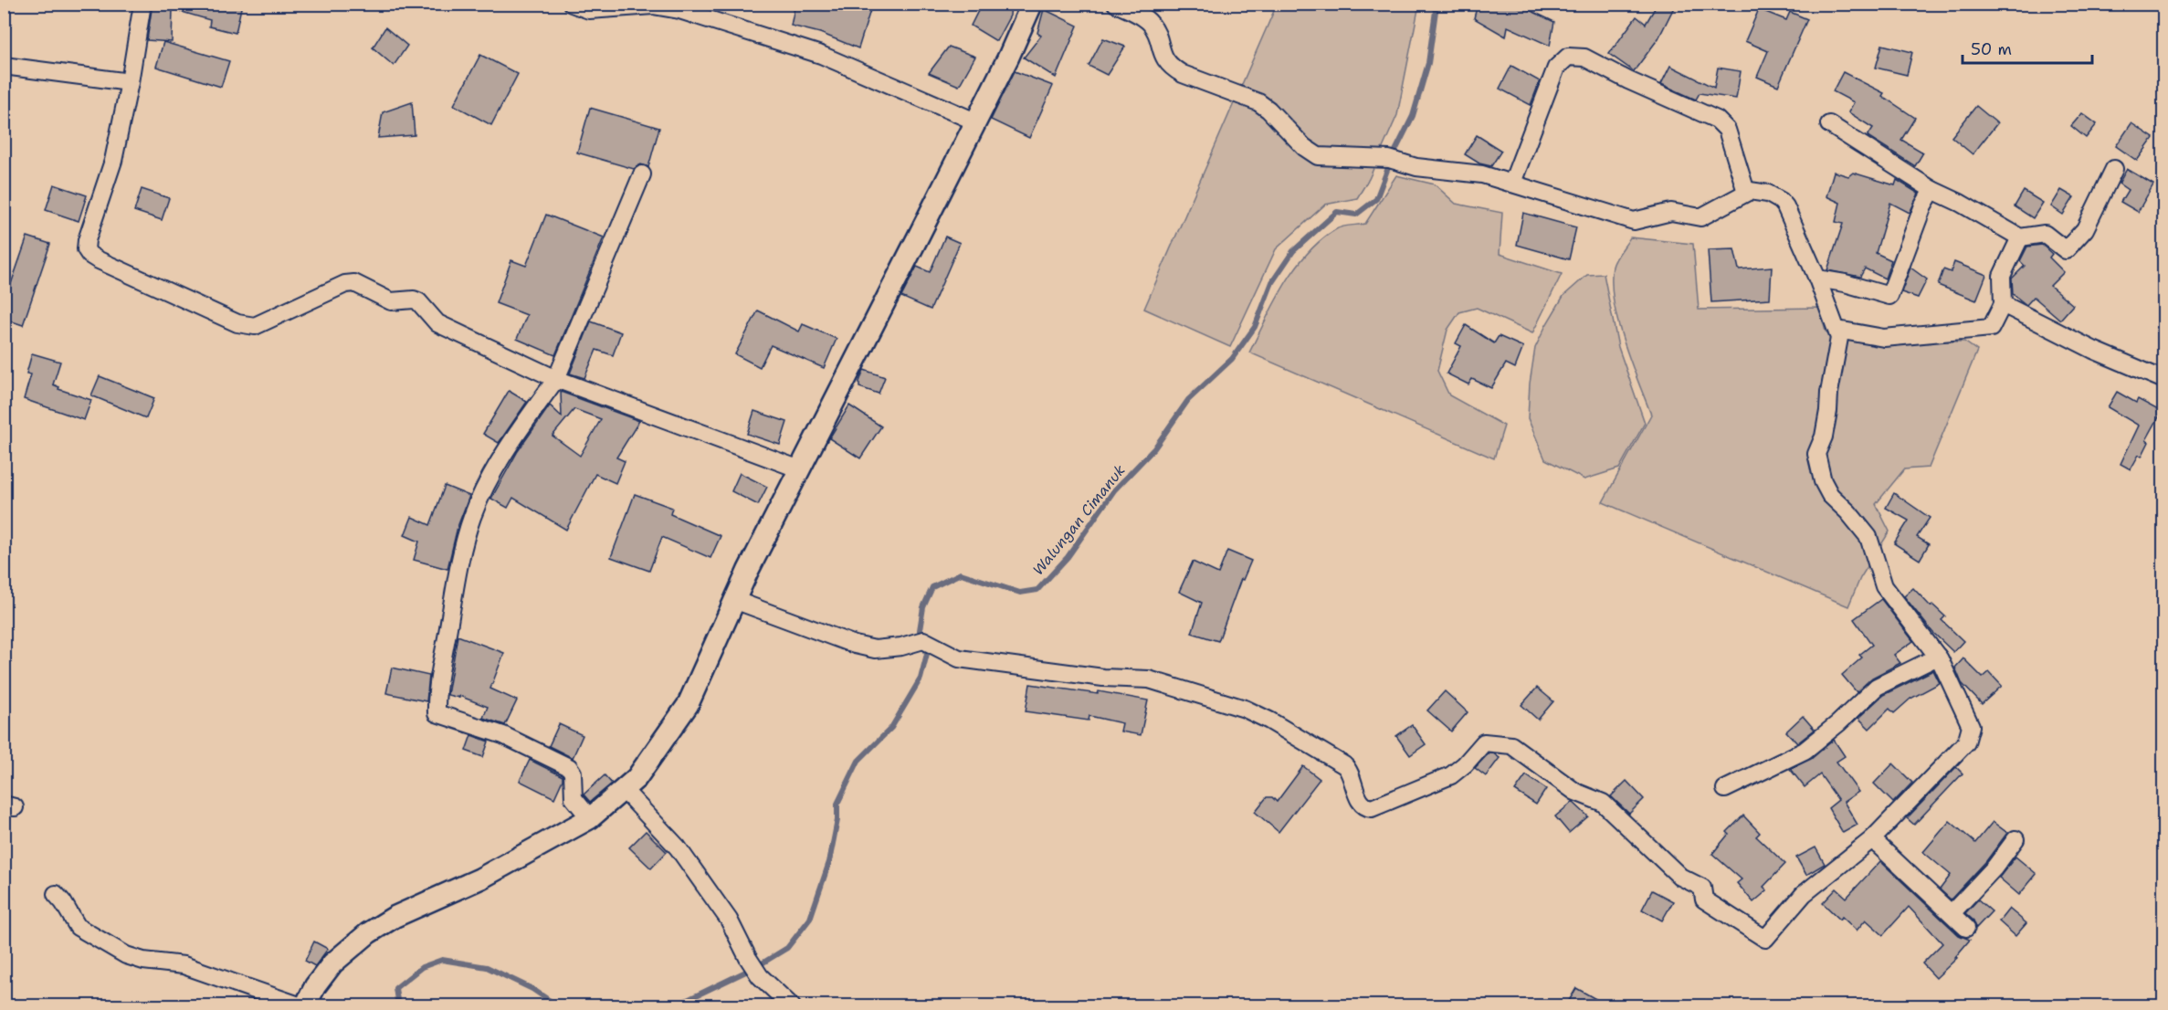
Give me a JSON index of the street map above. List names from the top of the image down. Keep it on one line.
{"water":["Walungan Cimanuk"],"scale_bar":"50 m"}
